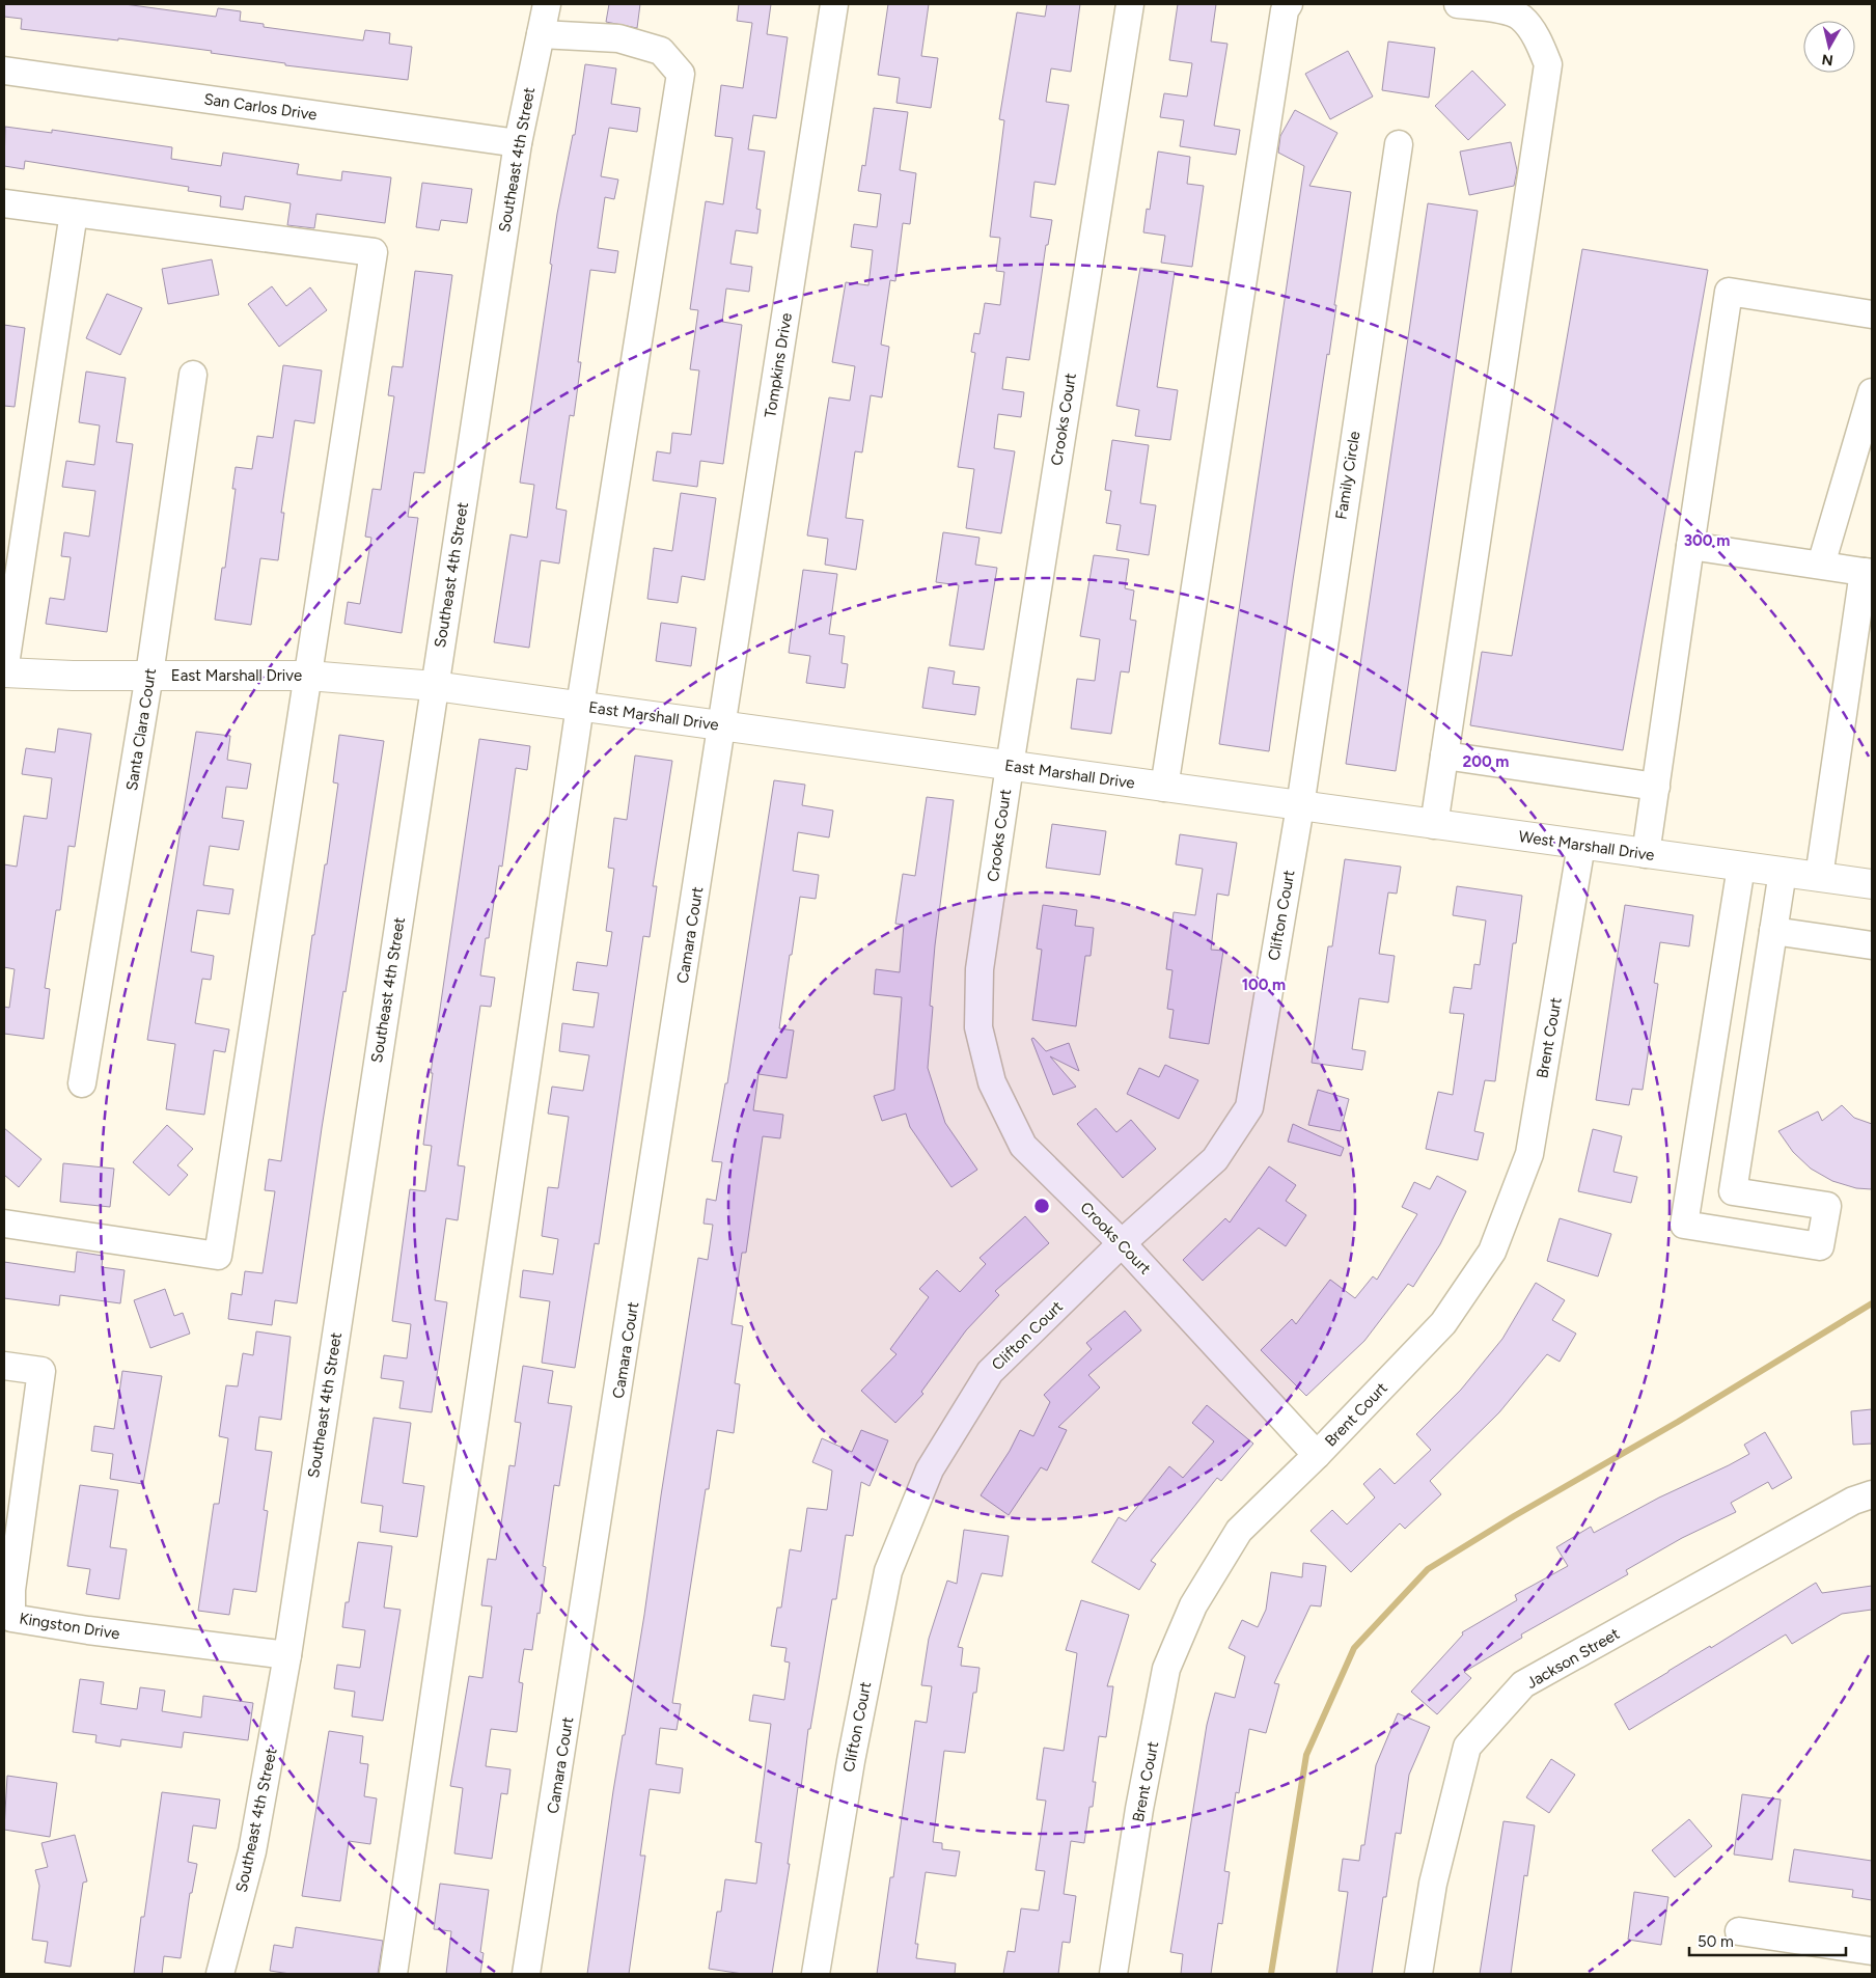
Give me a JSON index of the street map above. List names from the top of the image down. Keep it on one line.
{"streets":{"main road":["East Marshall Drive","West Marshall Drive"],"street":["San Carlos Drive","Southeast 4th Street","Tompkins Drive","Crooks Court","Family Circle","Santa Clara Court","Clifton Court","Camara Court","Brent Court","Kingston Drive","Jackson Street"]},"crossings":[["San Carlos Drive","Southeast 4th Street"],["Southeast 4th Street","East Marshall Drive"],["Southeast 4th Street","Kingston Drive"],["Tompkins Drive","East Marshall Drive"],["Tompkins Drive","Camara Court"],["Crooks Court","East Marshall Drive"],["Crooks Court","Clifton Court"],["Crooks Court","Brent Court"],["Family Circle","East Marshall Drive"],["Family Circle","West Marshall Drive"],["Family Circle","Clifton Court"],["East Marshall Drive","Santa Clara Court"],["East Marshall Drive","West Marshall Drive"],["East Marshall Drive","Clifton Court"],["East Marshall Drive","Camara Court"],["West Marshall Drive","Clifton Court"],["West Marshall Drive","Brent Court"]],"scale_bar":"50 m","north":"bottom","rings":["300 m","200 m","100 m"]}
